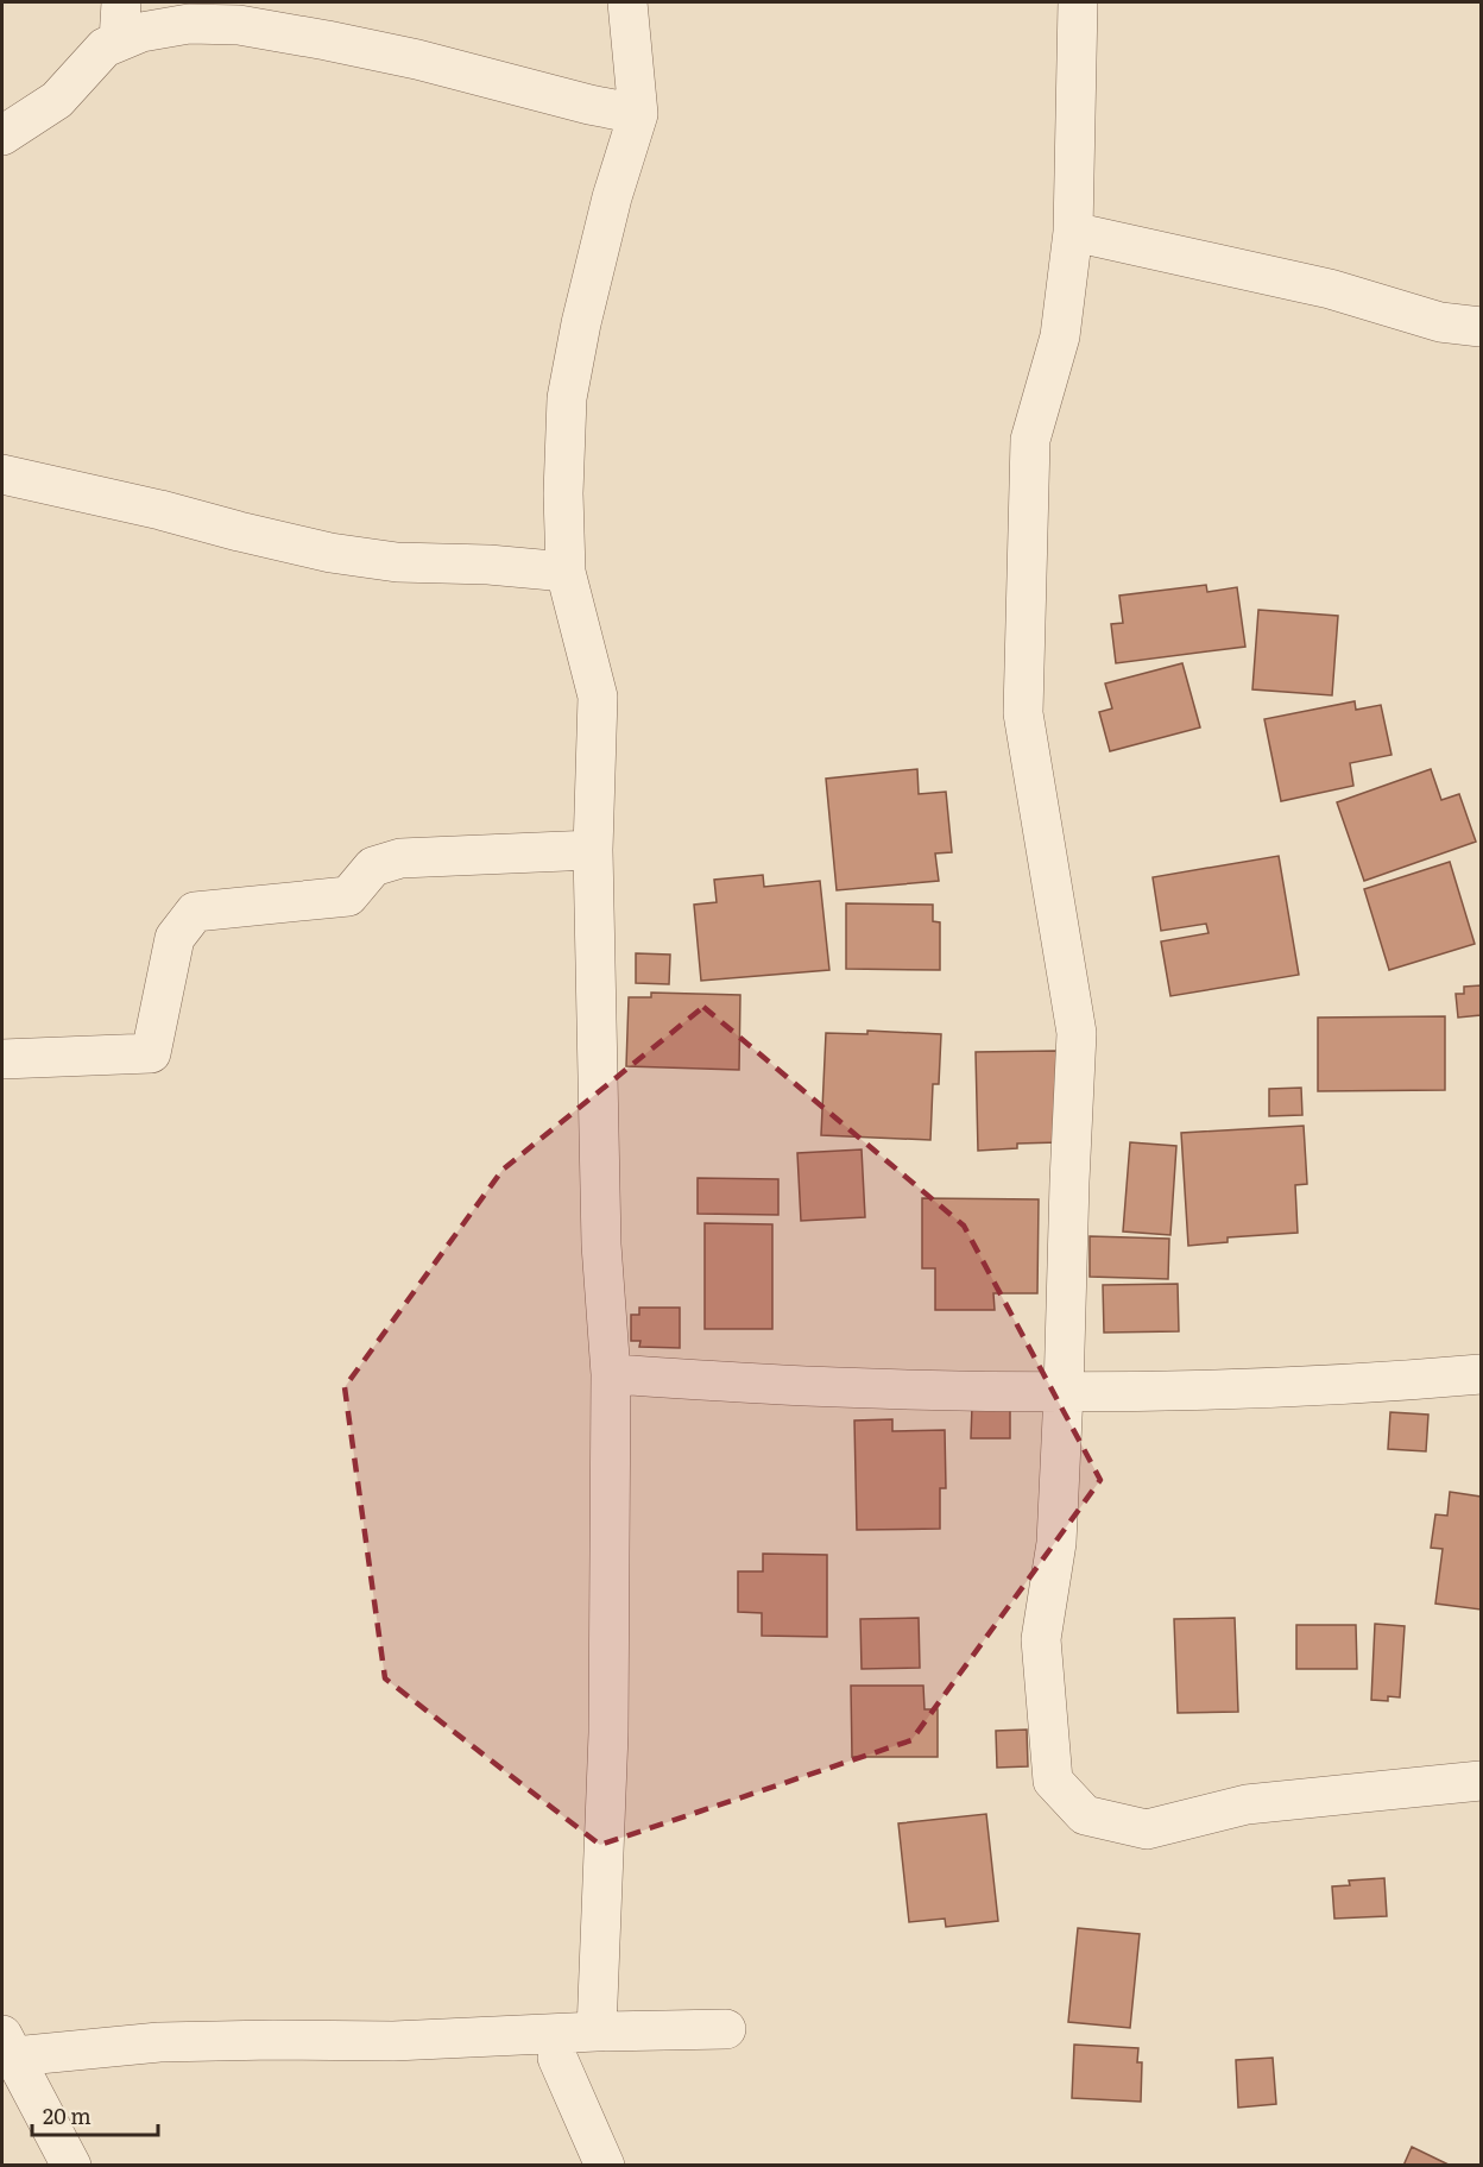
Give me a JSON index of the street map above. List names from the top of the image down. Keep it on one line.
{"scale_bar":"20 m"}
